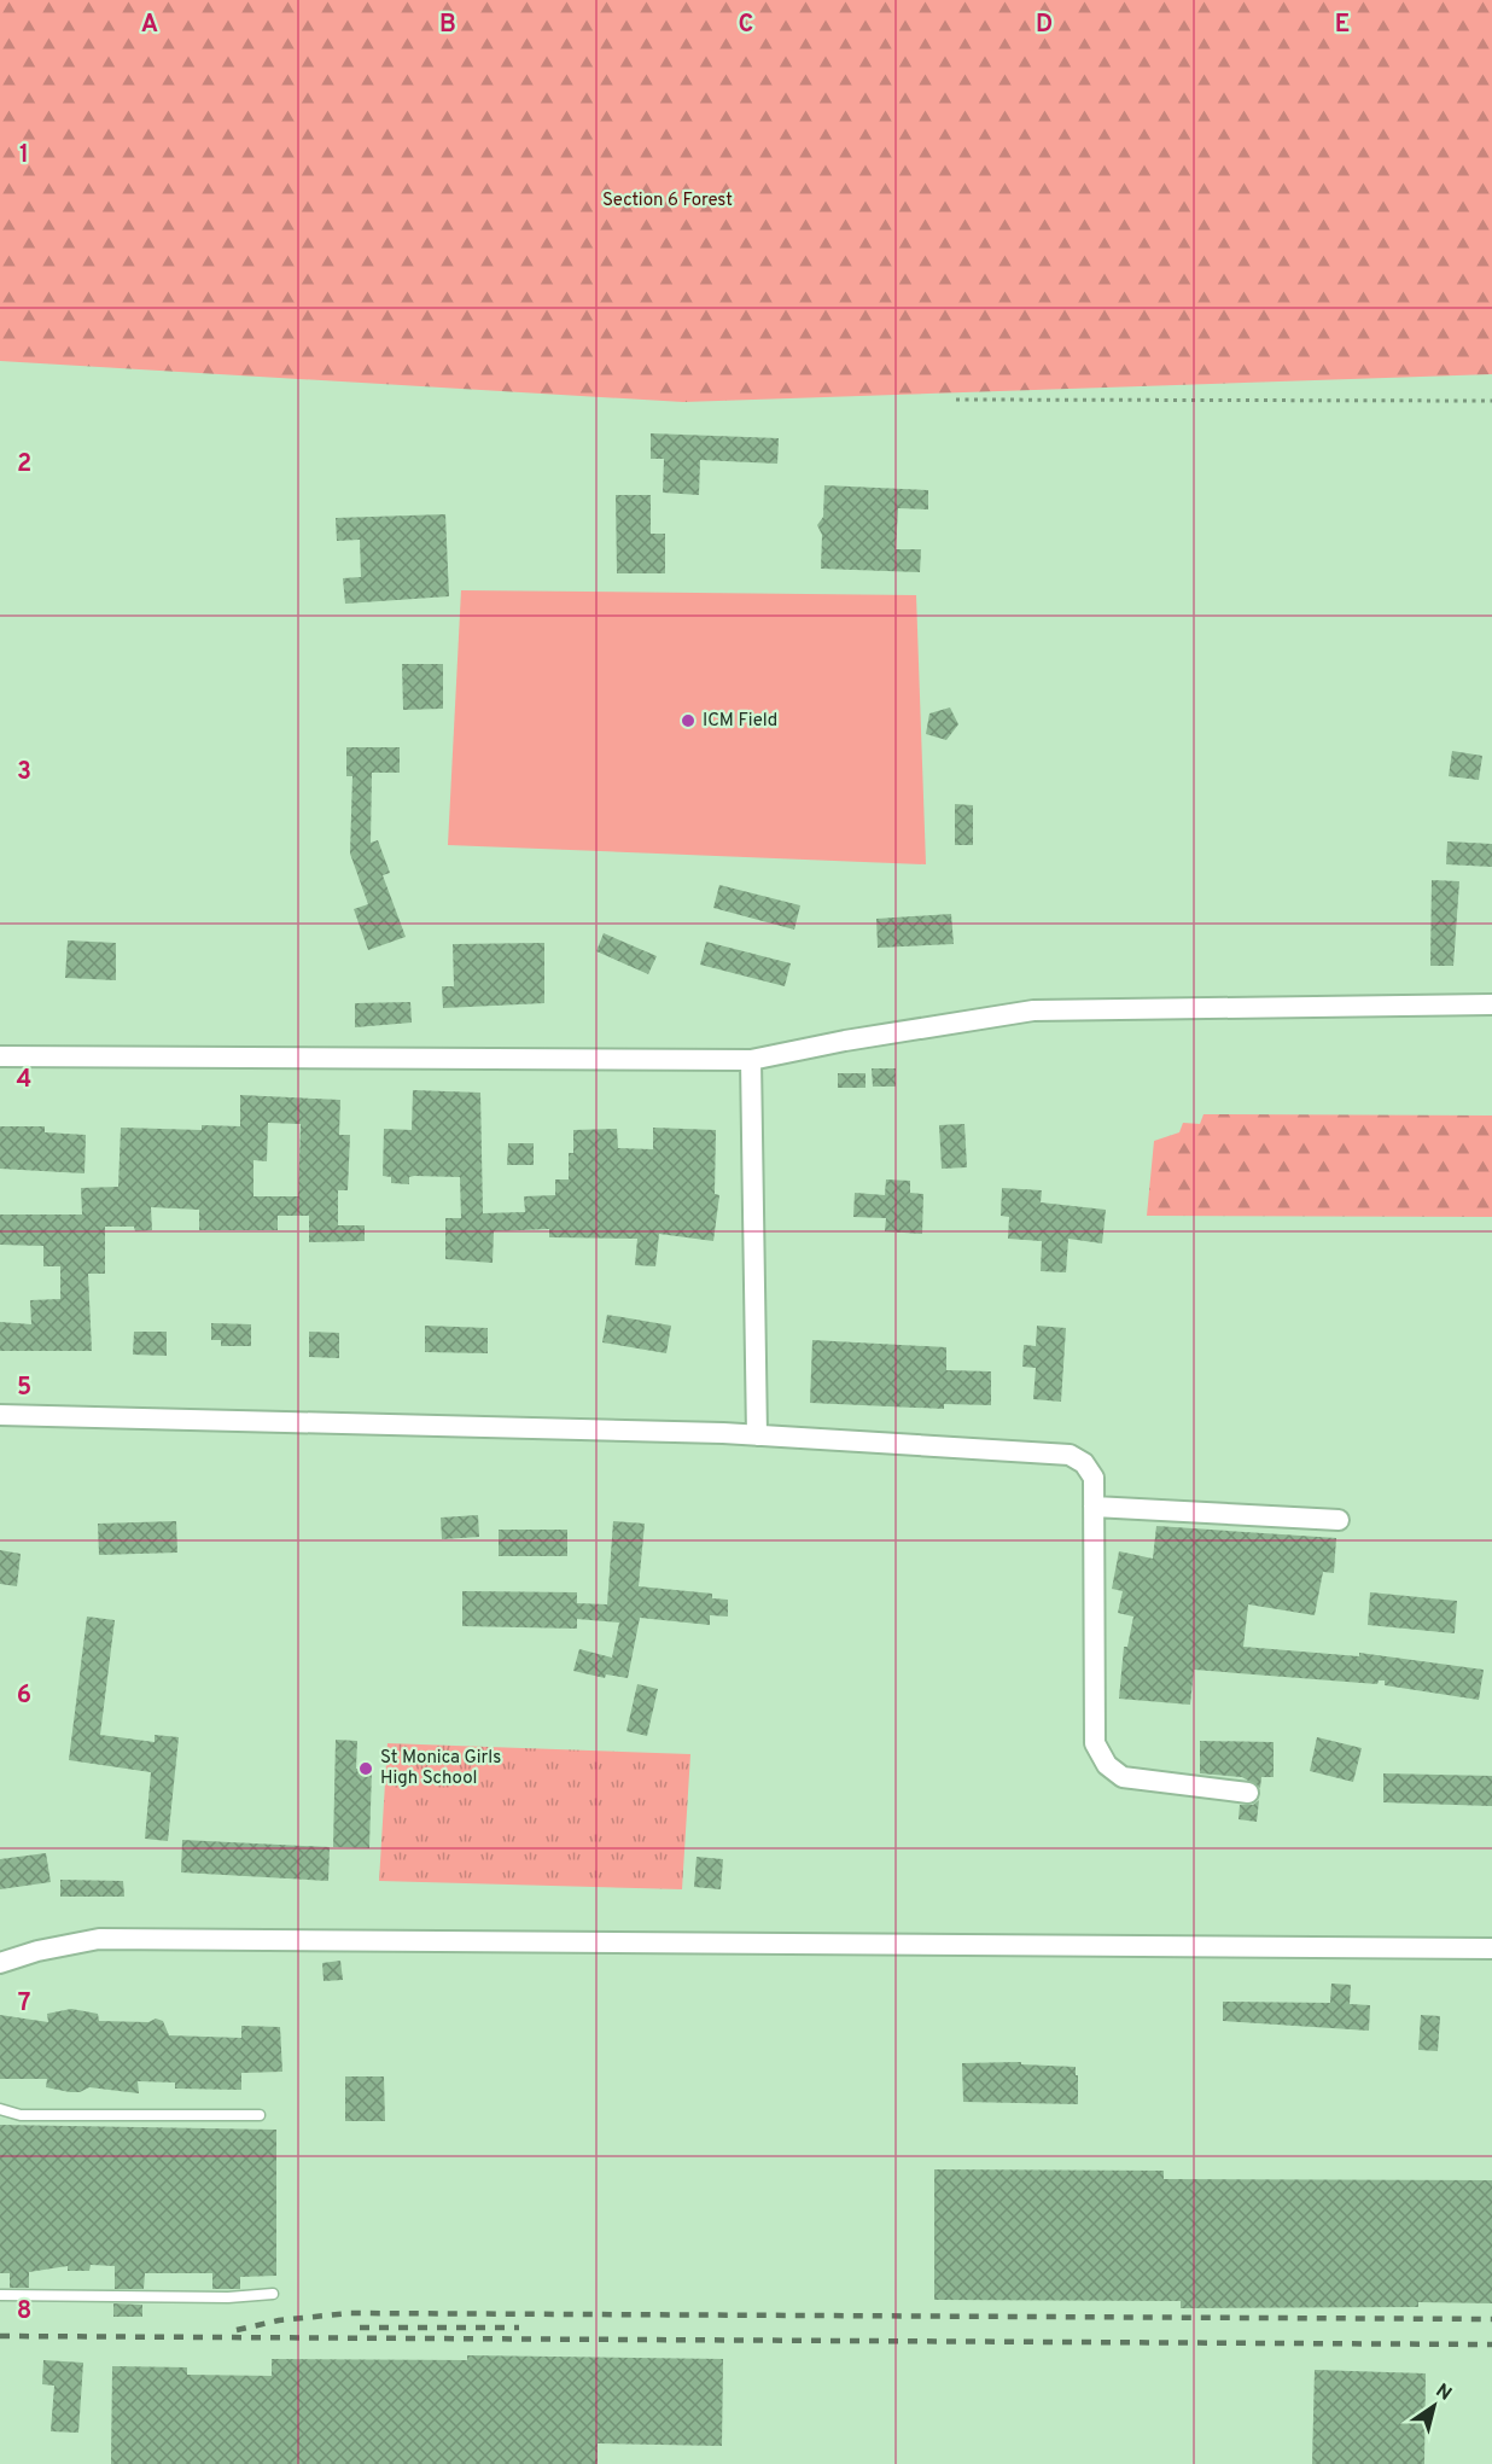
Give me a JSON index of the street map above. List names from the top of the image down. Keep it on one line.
{"parks":["Section 6 Forest"],"places":["ICM Field","St Monica Girls High School"],"north":"top right","grid":{"columns":["A","B","C","D","E"],"rows":["1","2","3","4","5","6","7","8"]}}
